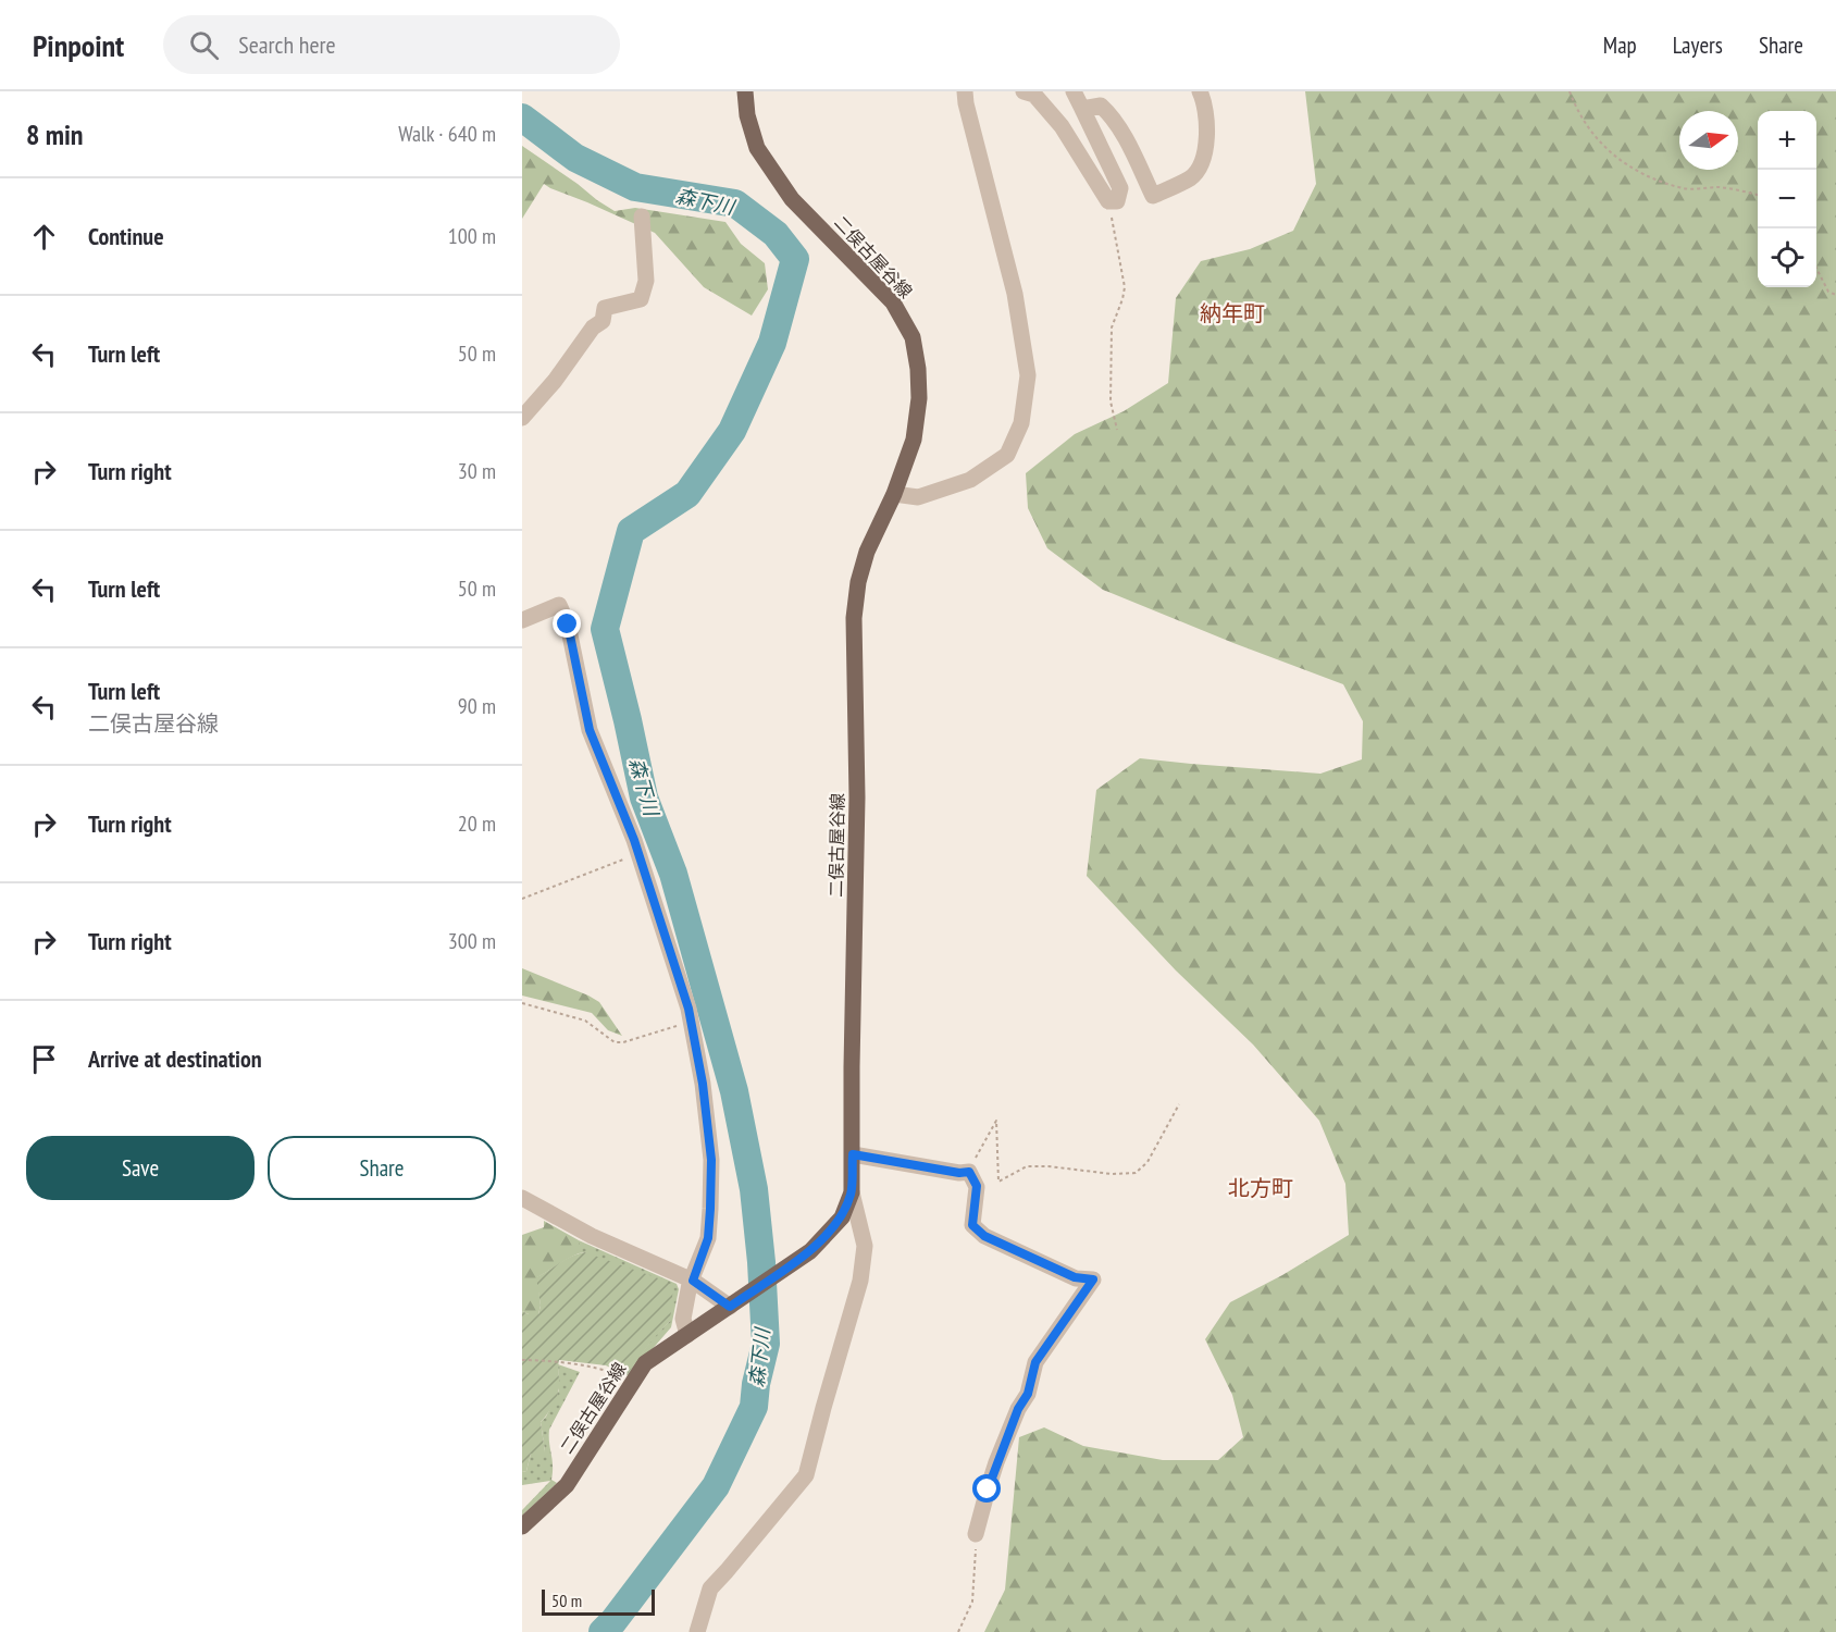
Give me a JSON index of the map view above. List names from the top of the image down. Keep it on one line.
{"streets":{"main road":["二俣古屋谷線"]},"districts":["納年町","北方町"],"water":["森下川"],"scale_bar":"50 m","north":"right","page":{"header":"Pinpoint","search":"Search here","nav":["Map","Layers","Share"],"heading":["8 min","Walk · 640 m"],"map_buttons":["+","−"],"list":[["Continue","100 m"],["Turn left","50 m"],["Turn right","30 m"],["Turn left","50 m"],["Turn left","二俣古屋谷線","90 m"],["Turn right","20 m"],["Turn right","300 m"],"Arrive at destination"],"buttons":["Save","Share"],"scale":"50 m"}}
